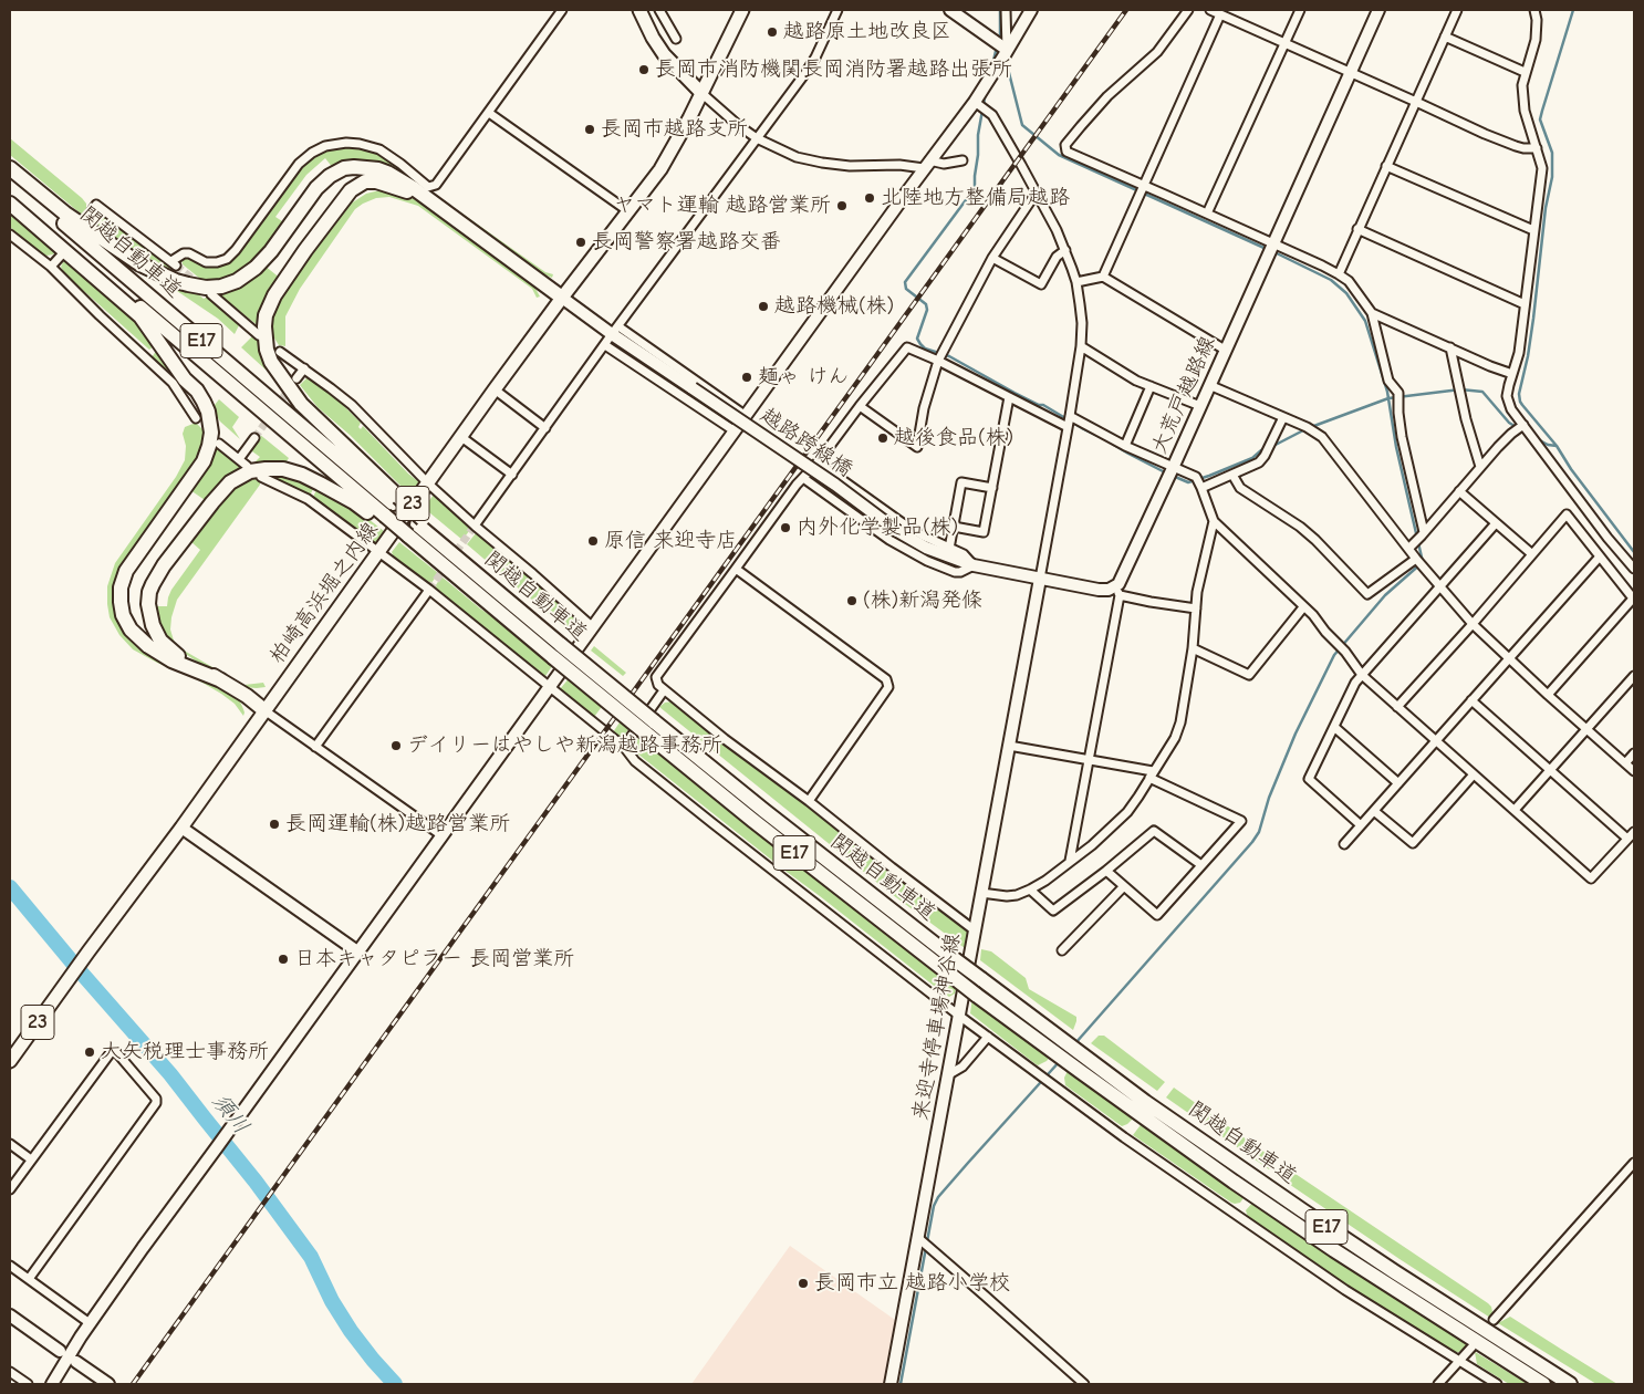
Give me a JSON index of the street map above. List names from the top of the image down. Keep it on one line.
{"streets":{"highway":["関越自動車道","E17"],"main road":["大荒戸越路線","越路跨線橋","23","柏崎高浜堀之内線","来迎寺停車場神谷線"]},"water":["須川"],"places":["越路原土地改良区","長岡市消防機関長岡消防署越路出張所","長岡市越路支所","北陸地方整備局越路","ヤマト運輸 越路営業所","長岡警察署越路交番","越路機械(株)","麺ゃ けん","越後食品(株)","内外化学製品(株)","原信 来迎寺店","(株)新潟発條","デイリーはやしや新潟越路事務所","長岡運輸(株)越路営業所","日本キャタピラー 長岡営業所","大矢税理士事務所","長岡市立 越路小学校"]}
